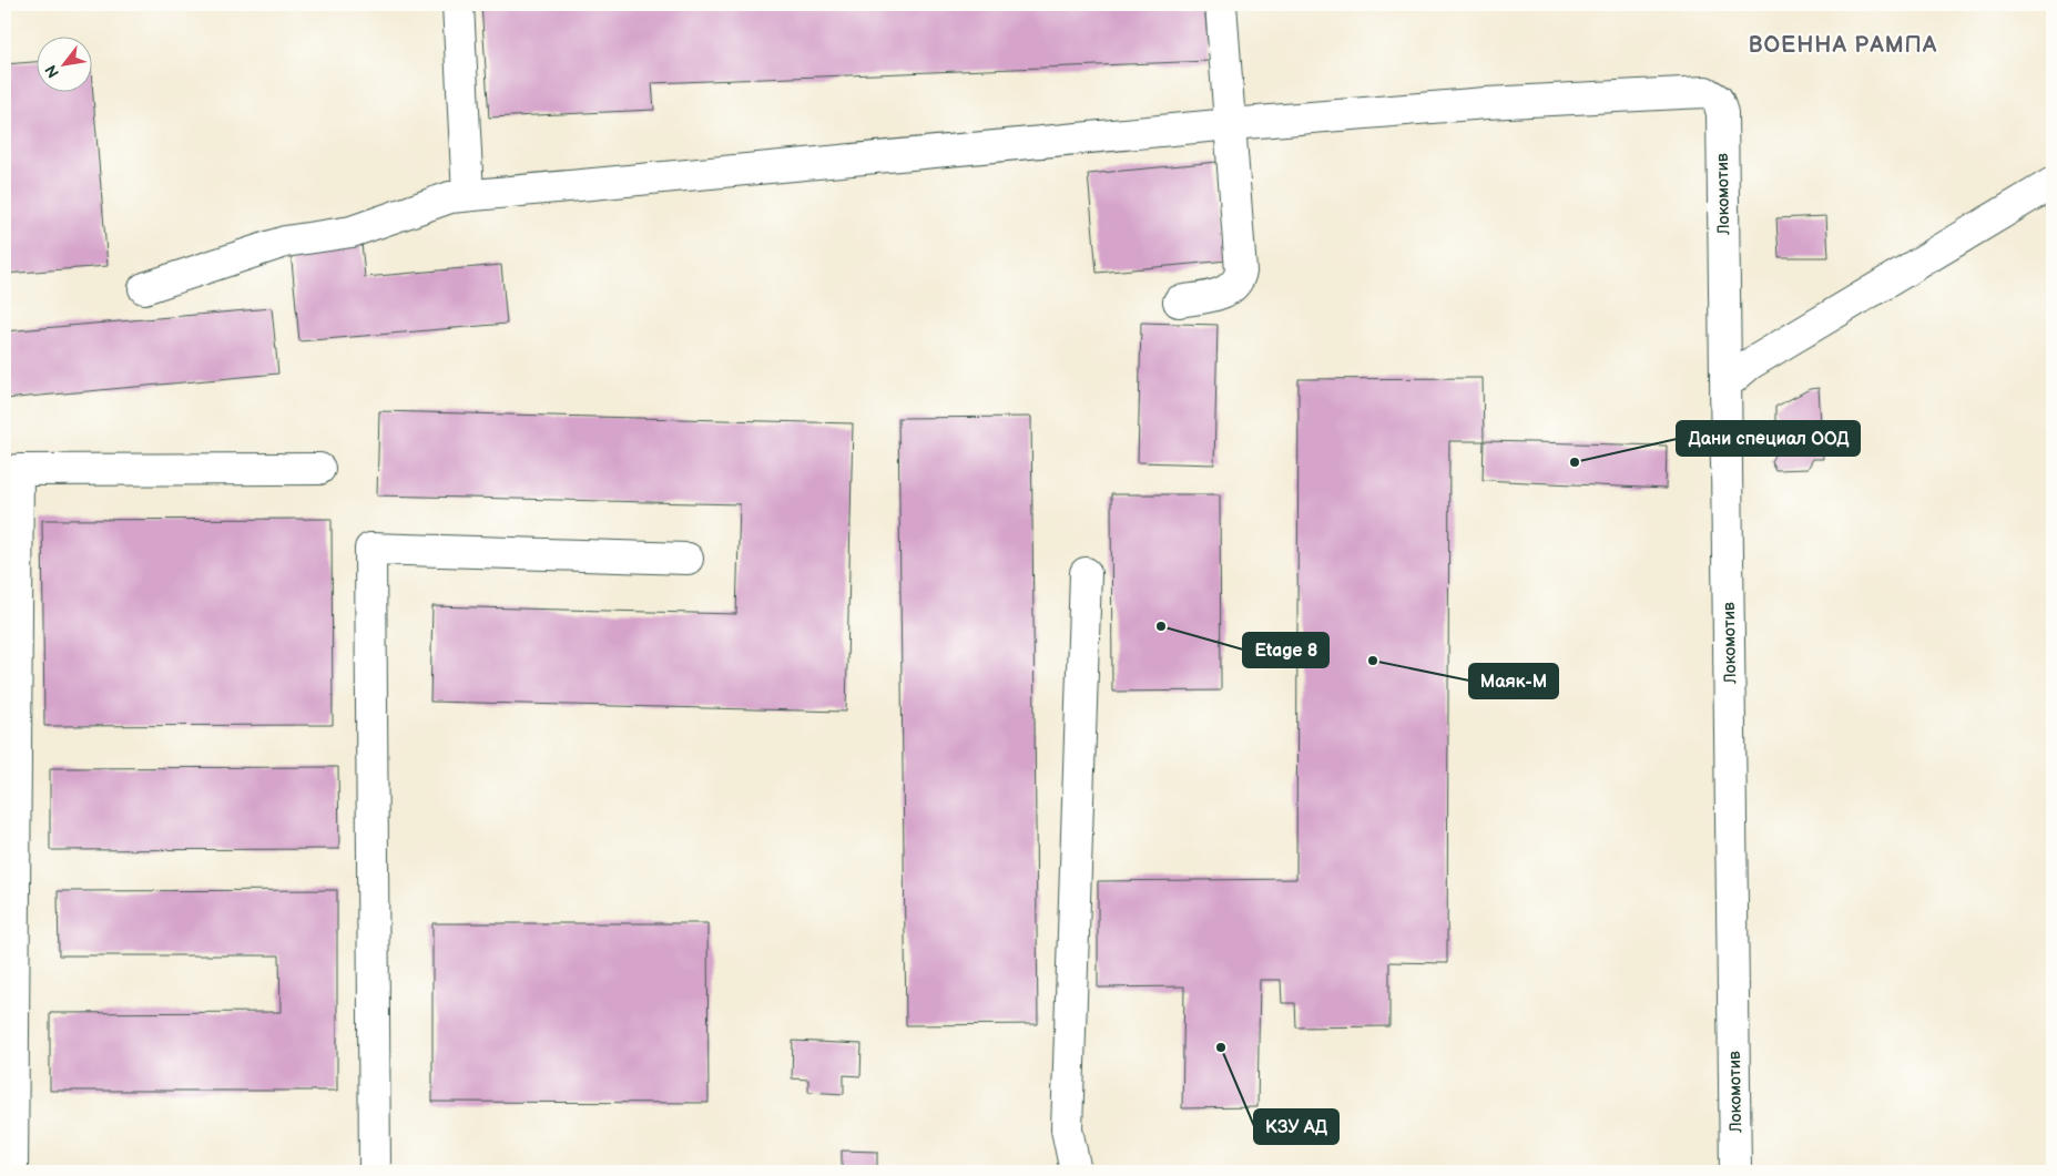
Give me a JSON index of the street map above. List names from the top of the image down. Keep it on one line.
{"streets":{"street":["Локомотив"]},"districts":["ВОЕННА РАМПА"],"places":["Дани специал ООД","Etage 8","Маяк-М","КЗУ АД"],"north":"bottom left"}
